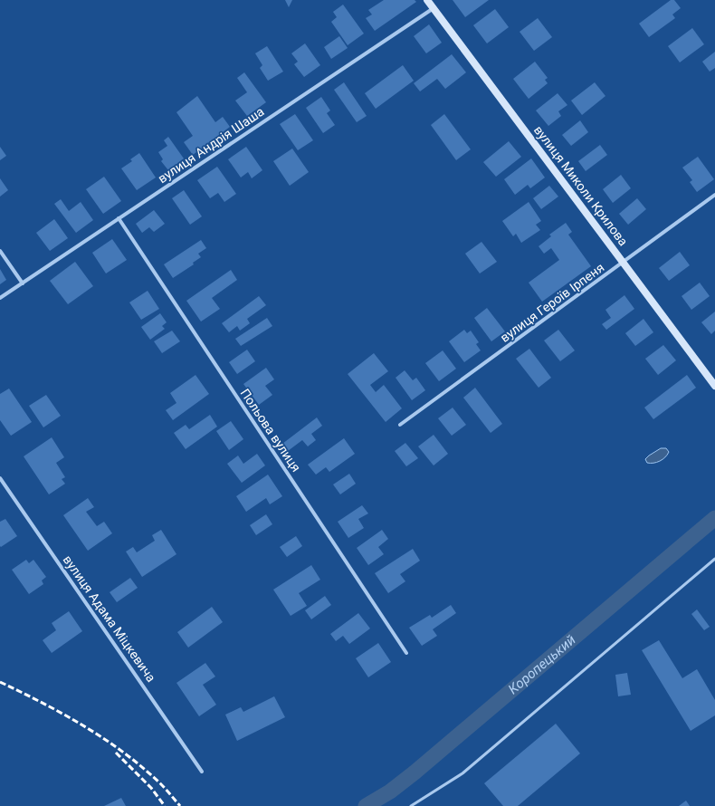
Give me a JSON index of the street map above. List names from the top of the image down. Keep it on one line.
{"streets":{"street":["вулиця Андрія Шаша","вулиця Миколи Крилова","вулиця Героїв Ірпеня","Польова вулиця","вулиця Адама Міцкевича"]},"crossings":[["вулиця Андрія Шаша","вулиця Миколи Крилова"],["вулиця Андрія Шаша","Польова вулиця"],["вулиця Миколи Крилова","вулиця Героїв Ірпеня"]],"water":["Коропецький"]}
